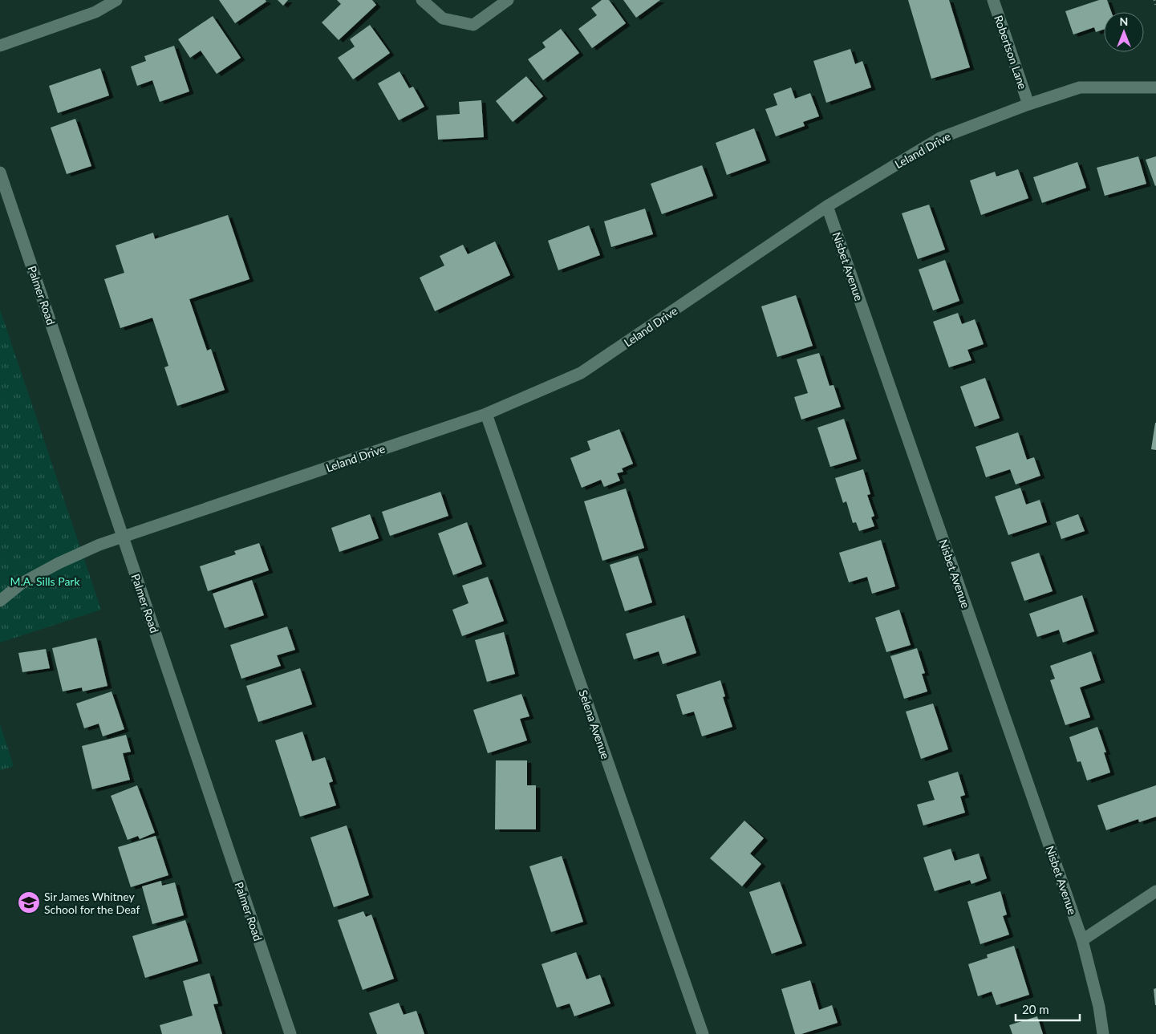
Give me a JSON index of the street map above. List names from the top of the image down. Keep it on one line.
{"streets":{"street":["Robertson Lane","Leland Drive","Nisbet Avenue","Palmer Road","Selena Avenue"]},"crossings":[["Robertson Lane","Leland Drive"],["Leland Drive","Nisbet Avenue"],["Leland Drive","Palmer Road"],["Leland Drive","Selena Avenue"]],"parks":["M.A. Sills Park"],"places":{"school or university":["Sir James Whitney School for the Deaf"]},"scale_bar":"20 m","north":"top"}
